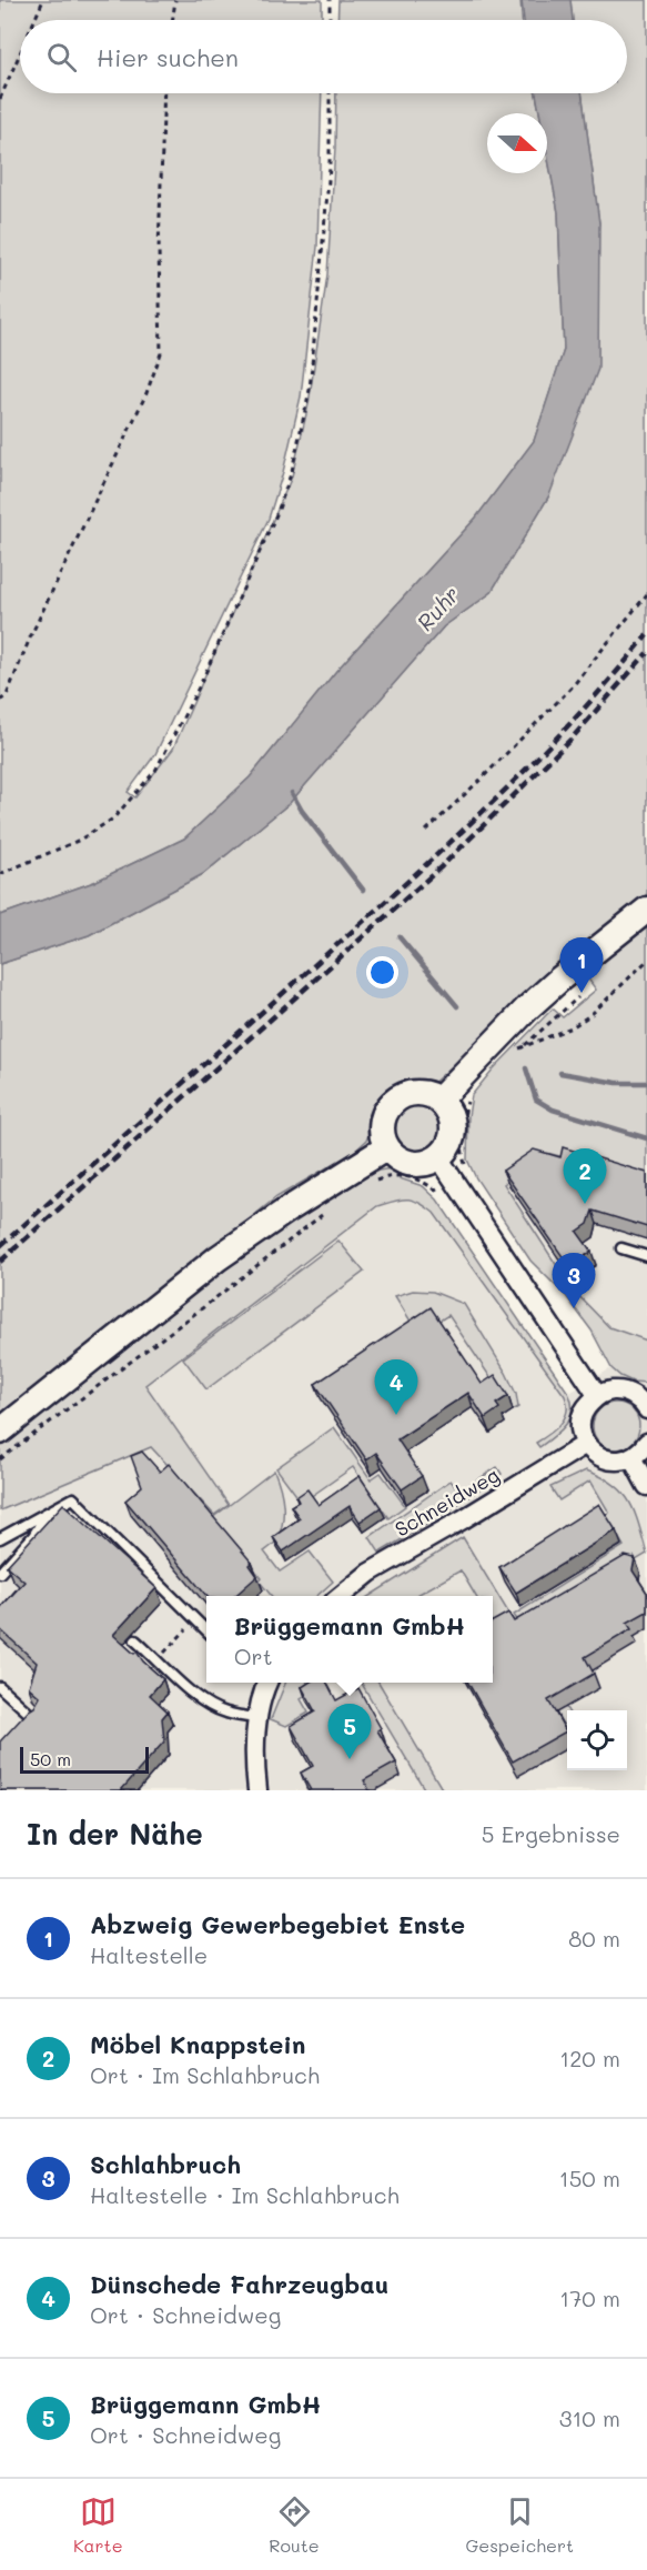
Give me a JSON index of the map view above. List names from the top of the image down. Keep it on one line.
{"streets":{"street":["Schneidweg"]},"water":["Ruhr"],"scale_bar":"50 m","north":"right","page":{"search":"Hier suchen","pins":["1","2","3","4","5"],"popup":["Brüggemann GmbH","Ort"],"scale":"50 m","heading":["In der Nähe","5 Ergebnisse"],"list":[{"mark":"1","name":"Abzweig Gewerbegebiet Enste","note":"Haltestelle","value":"80 m"},{"mark":"2","name":"Möbel Knappstein","note":"Ort · Im Schlahbruch","value":"120 m"},{"mark":"3","name":"Schlahbruch","note":"Haltestelle · Im Schlahbruch","value":"150 m"},{"mark":"4","name":"Dünschede Fahrzeugbau","note":"Ort · Schneidweg","value":"170 m"},{"mark":"5","name":"Brüggemann GmbH","note":"Ort · Schneidweg","value":"310 m"}],"nav":["Karte","Route","Gespeichert"]}}
